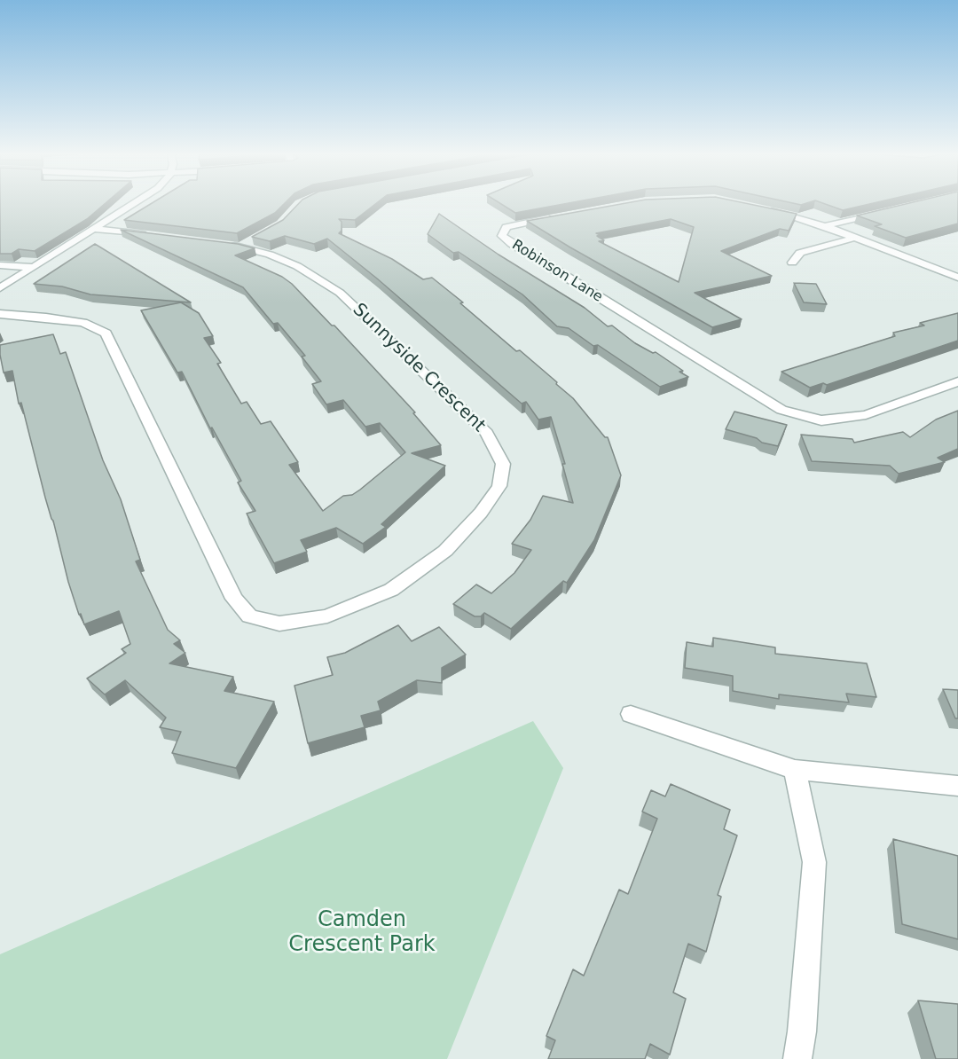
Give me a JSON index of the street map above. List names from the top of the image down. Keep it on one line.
{"streets":{"street":["Robinson Lane","Sunnyside Crescent"]},"parks":["Camden Crescent Park"]}
